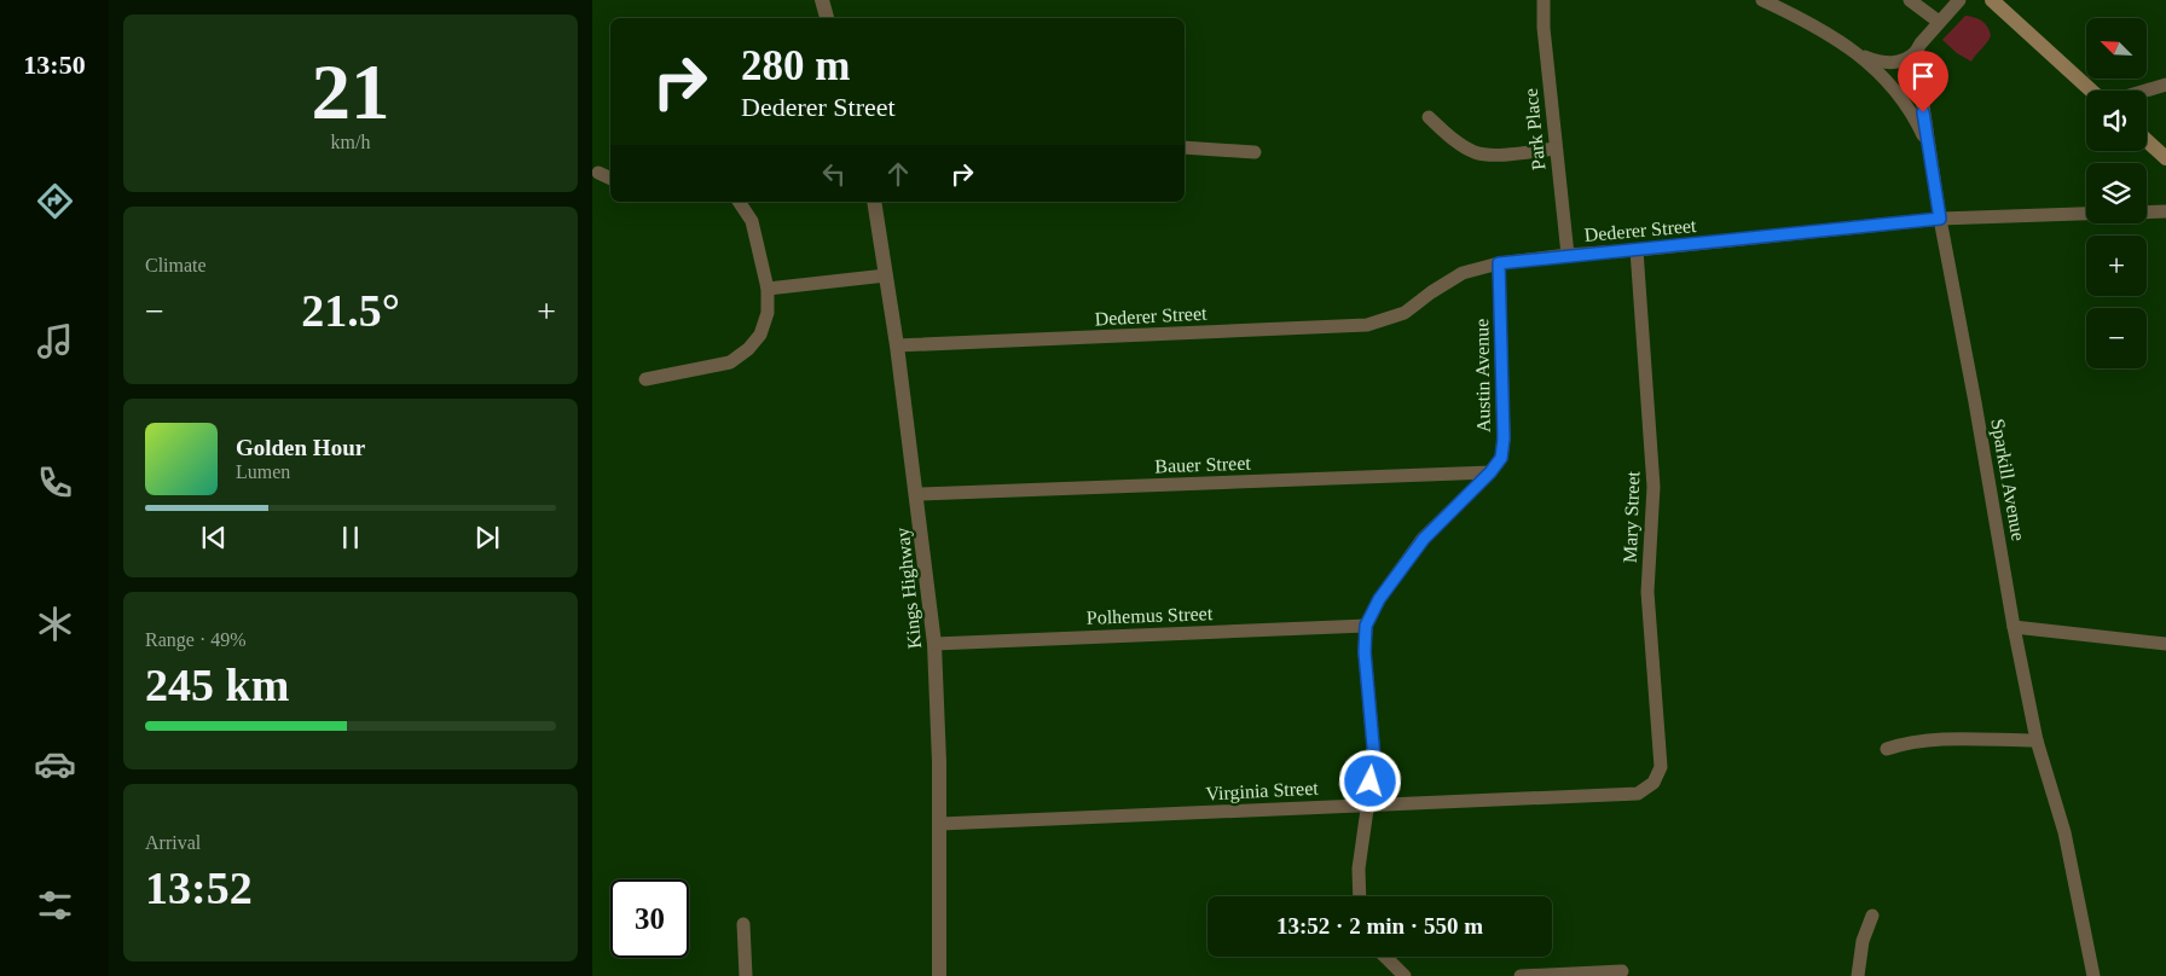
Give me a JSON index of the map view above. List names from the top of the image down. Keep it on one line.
{"streets":{"street":["Park Place","Dederer Street","Austin Avenue","Bauer Street","Sparkill Avenue","Mary Street","Kings Highway","Polhemus Street","Virginia Street"]},"crossings":[["Park Place","Dederer Street"],["Dederer Street","Austin Avenue"],["Dederer Street","Sparkill Avenue"],["Dederer Street","Mary Street"],["Dederer Street","Kings Highway"],["Austin Avenue","Bauer Street"],["Austin Avenue","Polhemus Street"],["Austin Avenue","Virginia Street"],["Bauer Street","Kings Highway"],["Mary Street","Virginia Street"],["Kings Highway","Polhemus Street"],["Kings Highway","Virginia Street"]],"north":"top left","page":{"tabs":"13:50","tile":[["21","km/h"],"Climate",["Range · 49%","245 km"],["Arrival","13:52"]],"map_buttons":["+","−"],"turn":["280 m","Dederer Street"],"heat":["−","21.5°","+"],"song":["Golden Hour","Lumen"],"limit":"30","trip":"13:52 · 2 min · 550 m"}}
